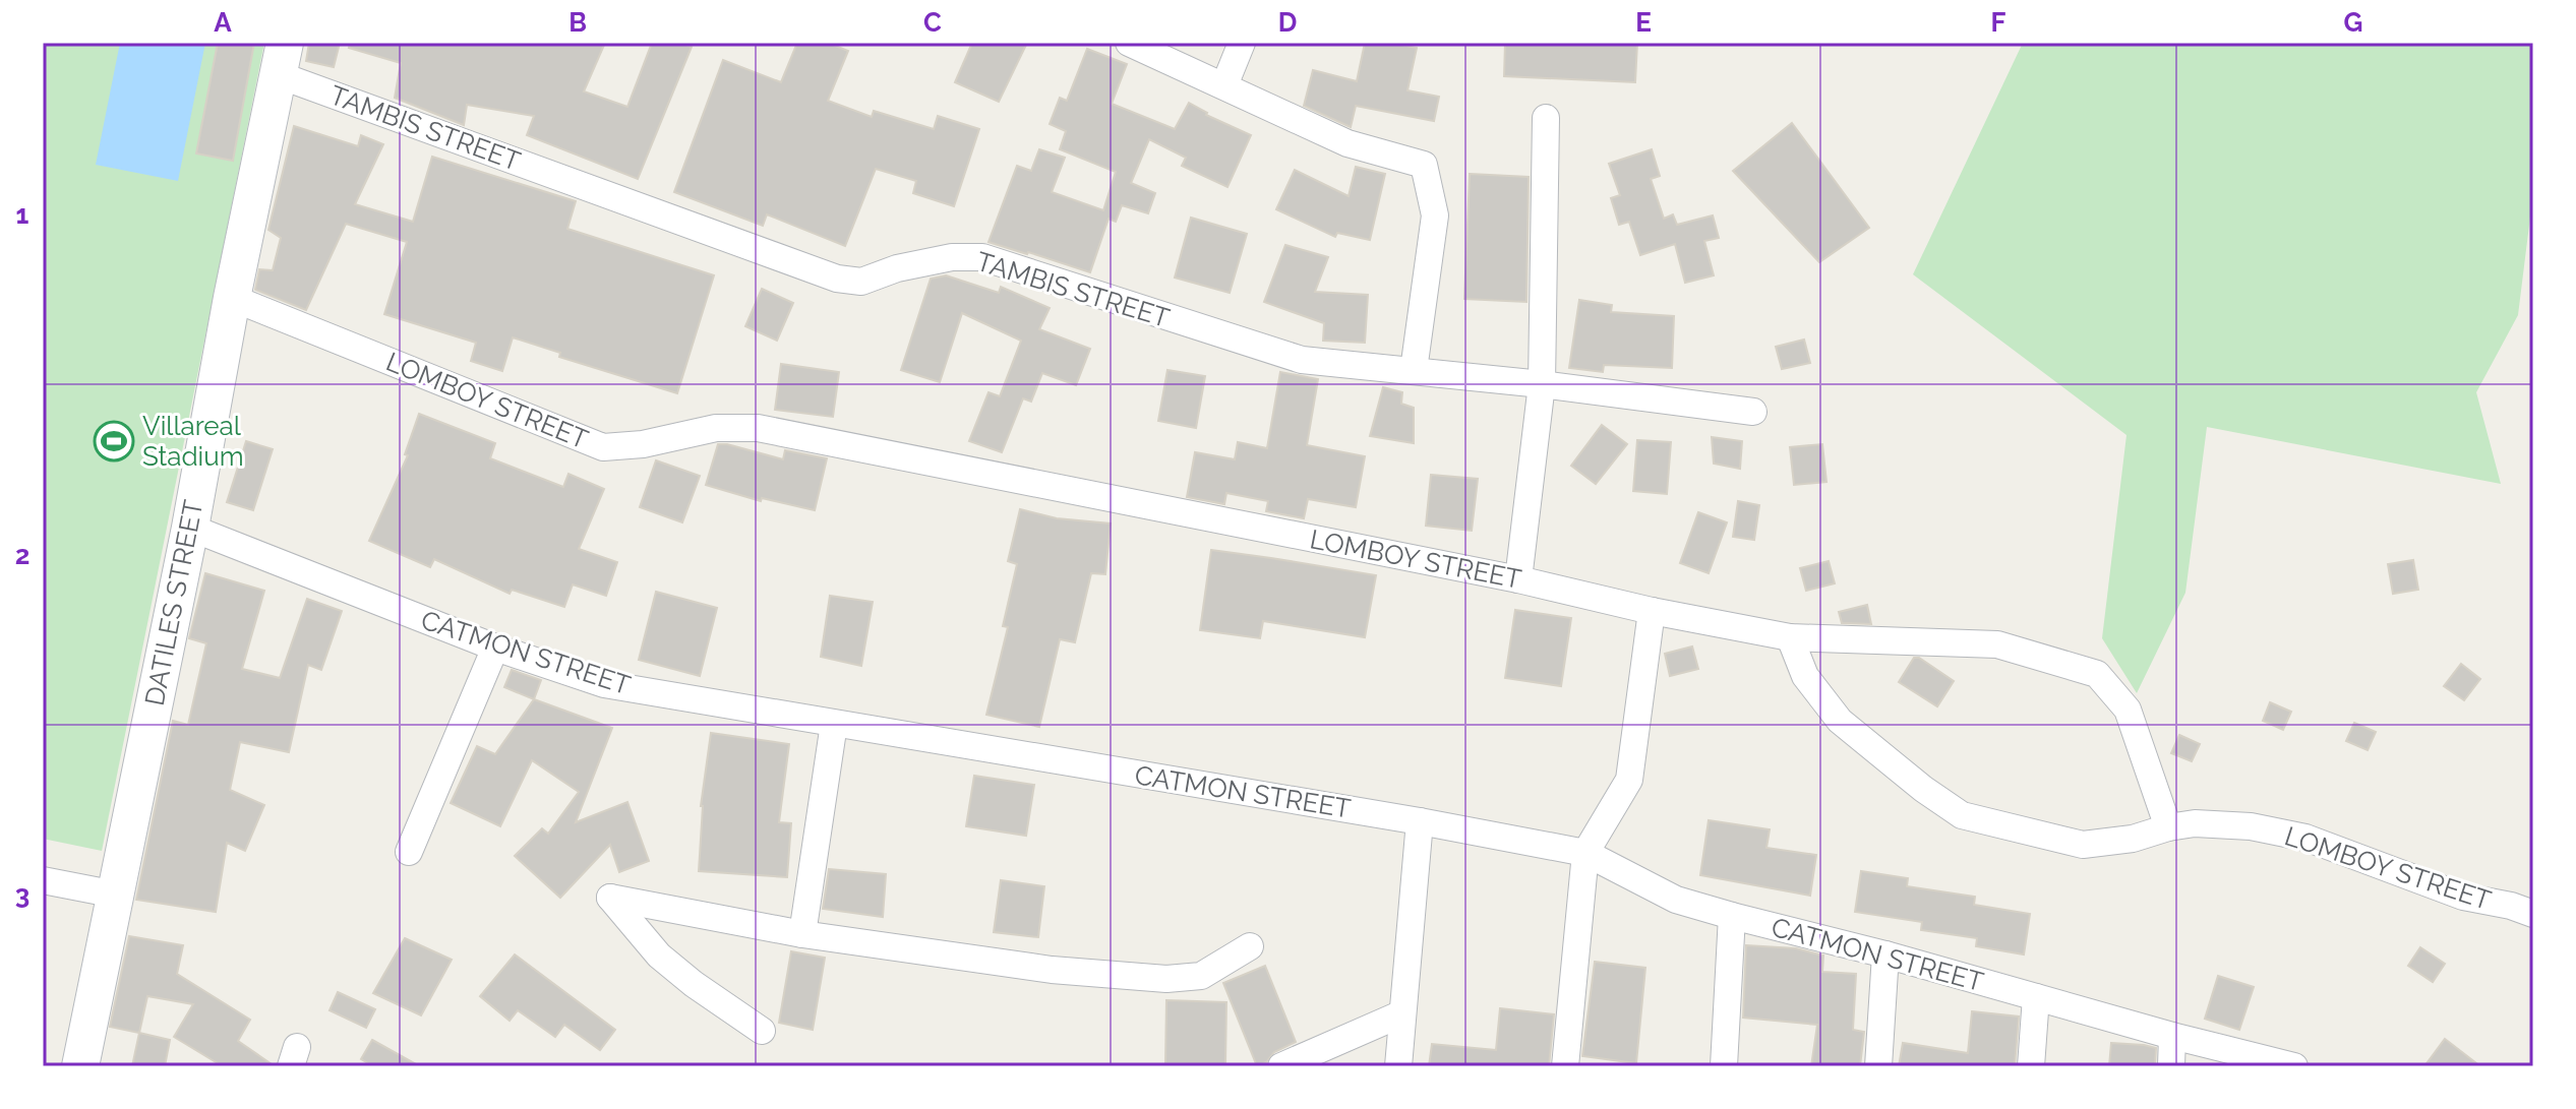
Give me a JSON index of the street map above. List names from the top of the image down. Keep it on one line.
{"streets":{"main road":["DATILES STREET"],"street":["TAMBIS STREET","LOMBOY STREET","CATMON STREET"]},"crossings":[["TAMBIS STREET","DATILES STREET"],["LOMBOY STREET","DATILES STREET"],["DATILES STREET","CATMON STREET"]],"places":{"sports":["Villareal Stadium"]},"grid":{"columns":["A","B","C","D","E","F","G"],"rows":["1","2","3"]}}
